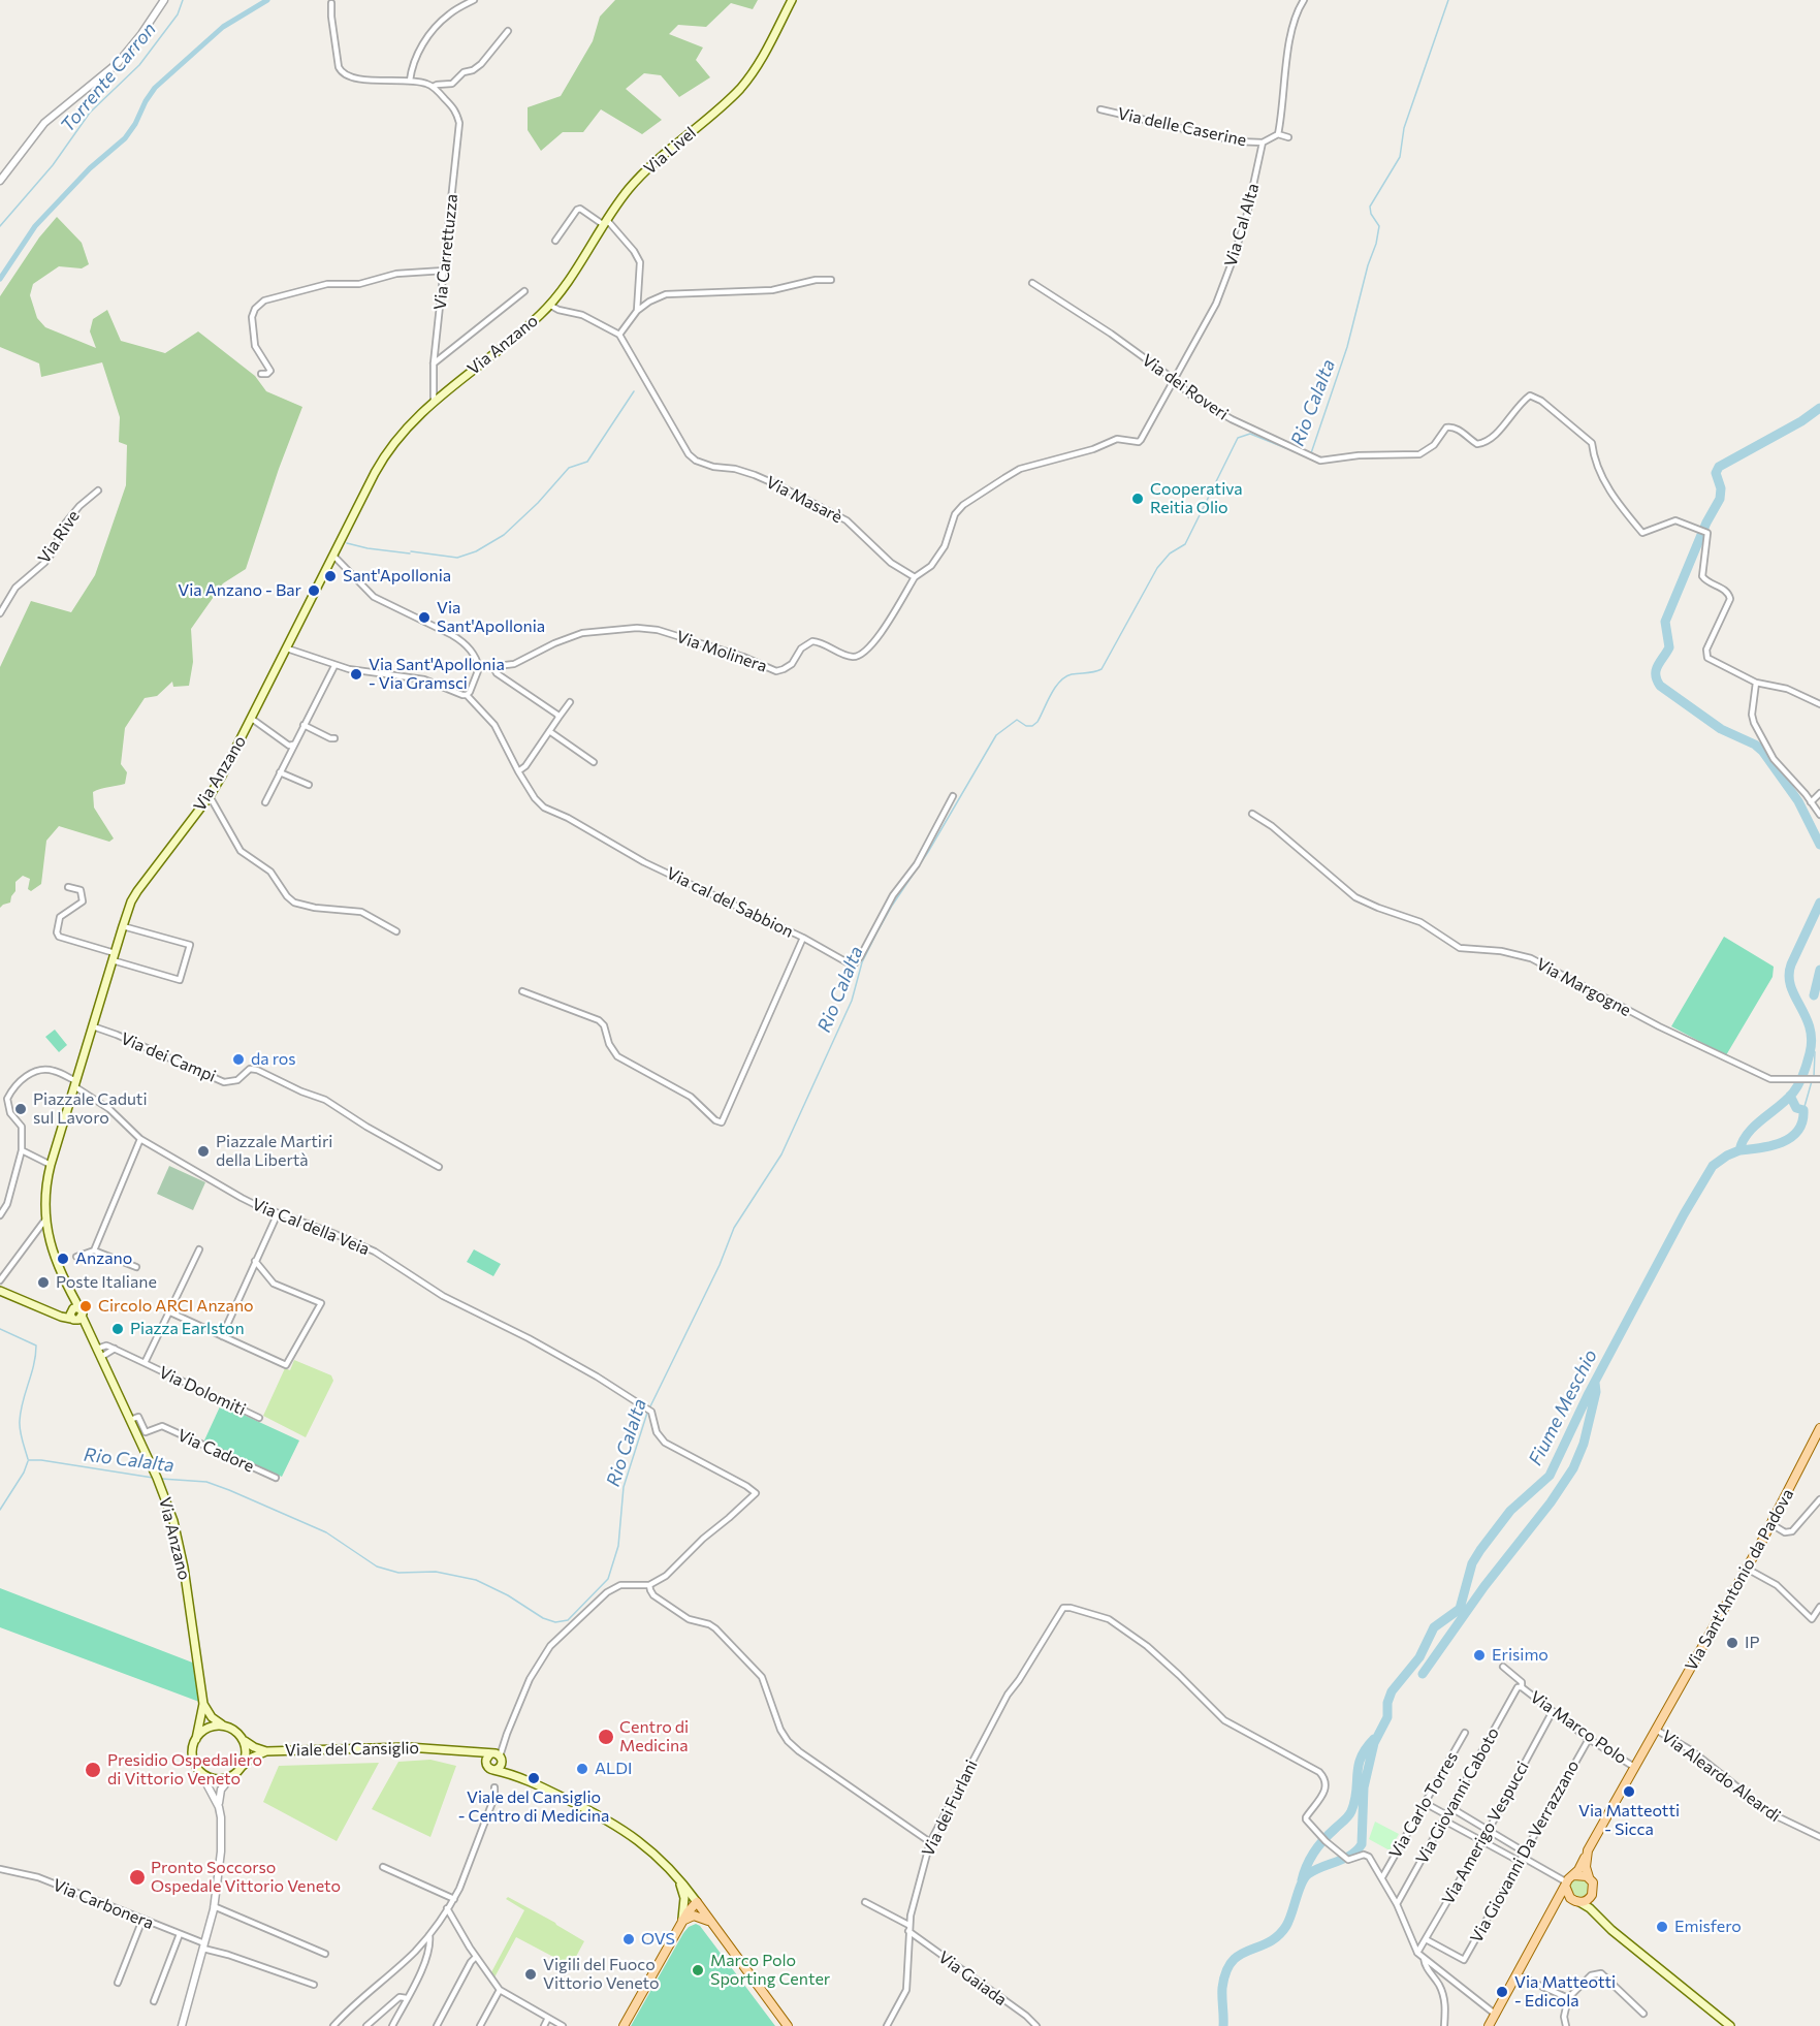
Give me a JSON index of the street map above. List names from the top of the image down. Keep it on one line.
{"streets":{"main road":["Via Livel","Via Anzano","Via Sant'Antonio da Padova","Viale del Cansiglio"],"street":["Via delle Caserine","Via Cal Alta","Via Carrettuzza","Via dei Roveri","Via Masarè","Via Rive","Via Molinera","Via cal del Sabbion","Via Margogne","Via dei Campi","Via Cal della Veia","Via Dolomiti","Via Cadore","Via Marco Polo","Via Aleardo Aleardi","Via Giovanni Caboto","Via Carlo Torres","Via dei Furlani","Via Amerigo Vespucci","Via Giovanni Da Verrazzano","Via Carbonera","Via Gaiada"]},"crossings":[["Via delle Caserine","Via Cal Alta"],["Via Livel","Via Anzano"],["Via Cal Alta","Via dei Roveri"],["Via Cal Alta","Via Masarè"],["Via Cal Alta","Via Molinera"],["Via Carrettuzza","Via Anzano"],["Via Anzano","Via dei Campi"],["Via Anzano","Via Cal della Veia"],["Via Anzano","Via Cadore"],["Via Anzano","Viale del Cansiglio"],["Via Masarè","Via Molinera"],["Via Sant'Antonio da Padova","Via Marco Polo"],["Via Sant'Antonio da Padova","Via Aleardo Aleardi"],["Via Marco Polo","Via Giovanni Caboto"],["Via Marco Polo","Via Amerigo Vespucci"],["Via Marco Polo","Via Giovanni Da Verrazzano"],["Via Carlo Torres","Via dei Furlani"],["Via dei Furlani","Via Gaiada"],["Via Amerigo Vespucci","Via Giovanni Da Verrazzano"]],"water":["Torrente Carron","Rio Calalta","Fiume Meschio"],"places":["Cooperativa Reitia Olio","Sant'Apollonia","Via Anzano - Bar","Via Sant'Apollonia","Via Sant'Apollonia - Via Gramsci","da ros","Piazzale Caduti sul Lavoro","Piazzale Martiri della Libertà","Anzano","Poste Italiane","Circolo ARCI Anzano","Piazza Earlston","IP","Erisimo","Centro di Medicina","ALDI","Presidio Ospedaliero di Vittorio Veneto","Viale del Cansiglio - Centro di Medicina","Via Matteotti - Sicca","Pronto Soccorso Ospedale Vittorio Veneto","Emisfero","OVS","Marco Polo Sporting Center","Vigili del Fuoco Vittorio Veneto","Via Matteotti - Edicola"]}
